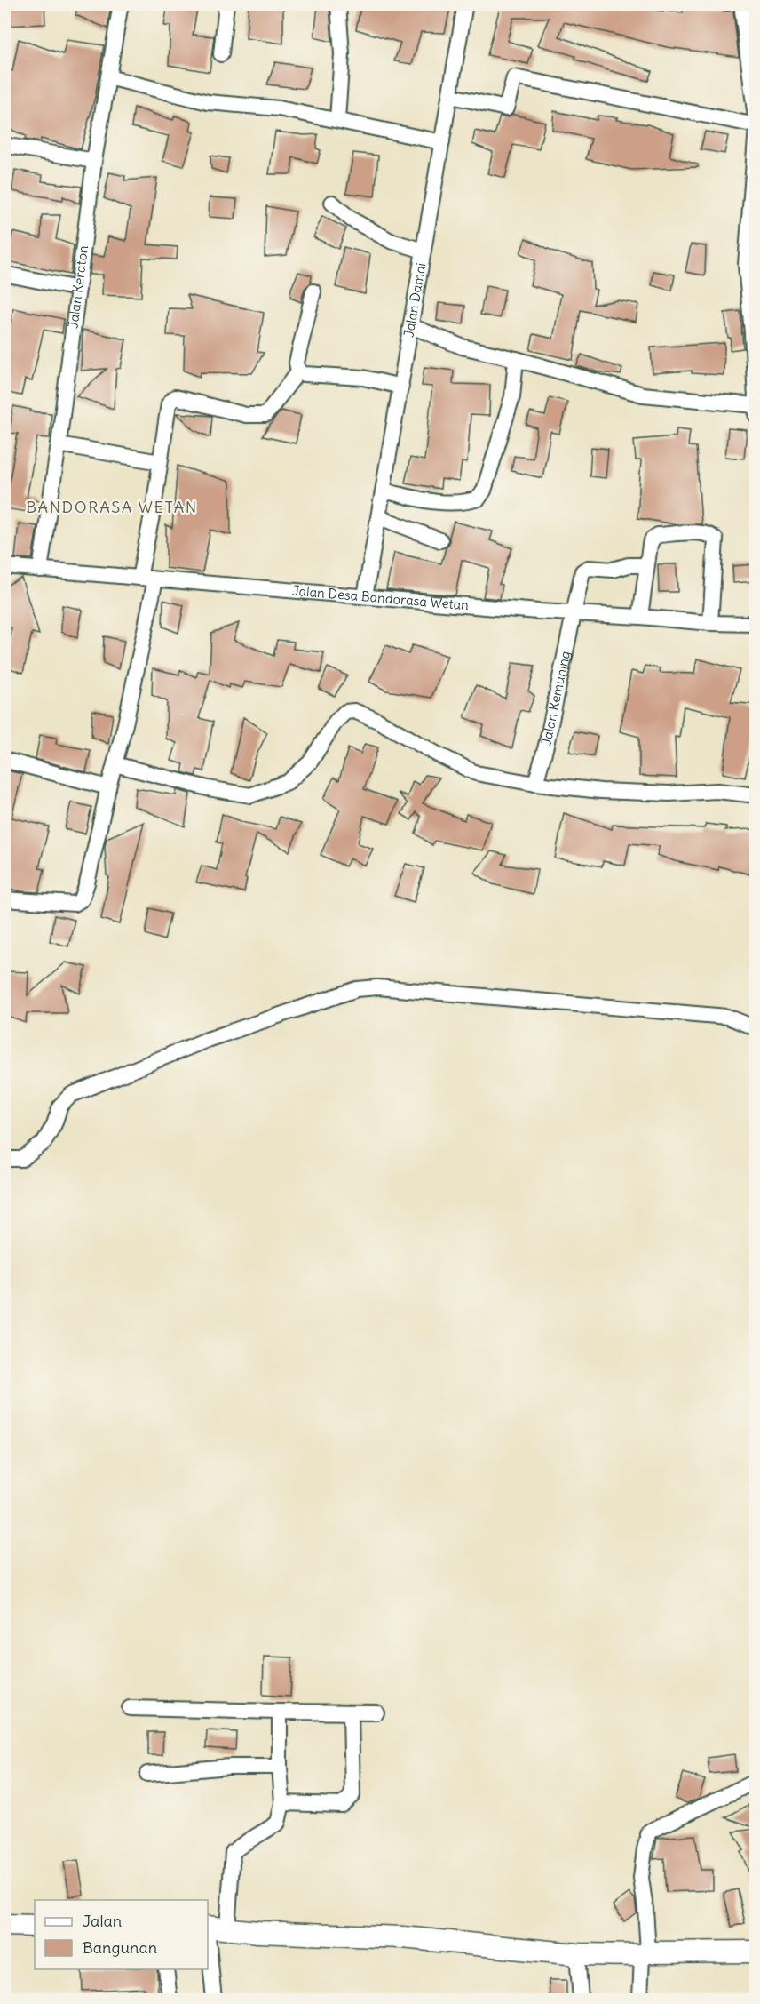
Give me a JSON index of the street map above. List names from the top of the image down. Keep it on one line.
{"streets":{"street":["Jalan Keraton","Jalan Damai","Jalan Desa Bandorasa Wetan","Jalan Kemuning"]},"crossings":[["Jalan Keraton","Jalan Desa Bandorasa Wetan"],["Jalan Damai","Jalan Desa Bandorasa Wetan"],["Jalan Desa Bandorasa Wetan","Jalan Kemuning"]],"districts":["BANDORASA WETAN"],"legend":["Jalan","Bangunan"]}
